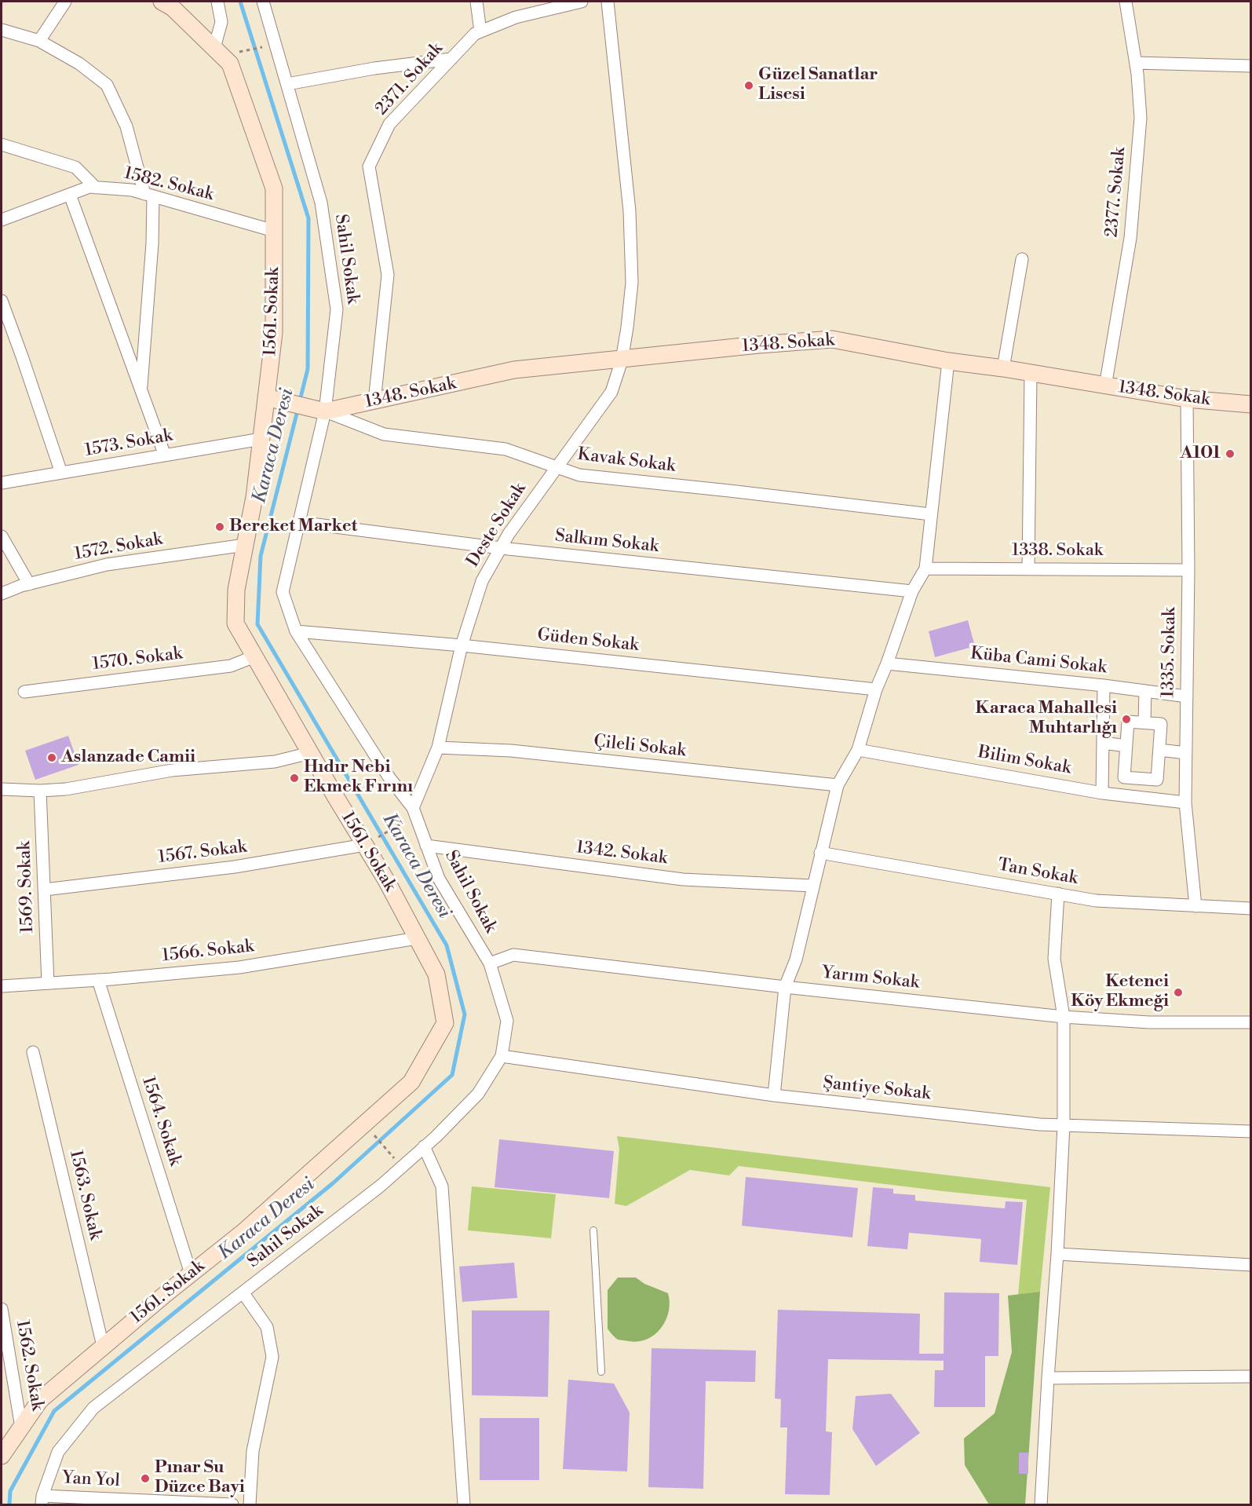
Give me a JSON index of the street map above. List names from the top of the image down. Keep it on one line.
{"streets":{"street":["2371. Sokak","1582. Sokak","2377. Sokak","Sahil Sokak","1561. Sokak","1348. Sokak","1573. Sokak","Kavak Sokak","Deste Sokak","Salkım Sokak","1572. Sokak","1338. Sokak","Güden Sokak","1335. Sokak","1570. Sokak","Küba Cami Sokak","Çileli Sokak","Bilim Sokak","1567. Sokak","1342. Sokak","Tan Sokak","1569. Sokak","1566. Sokak","Yarım Sokak","Şantiye Sokak","1564. Sokak","1563. Sokak","1562. Sokak","Yan Yol"]},"crossings":[["2371. Sokak","1348. Sokak"],["1582. Sokak","1561. Sokak"],["2377. Sokak","1348. Sokak"],["Sahil Sokak","1348. Sokak"],["Sahil Sokak","Kavak Sokak"],["Sahil Sokak","Deste Sokak"],["Sahil Sokak","Salkım Sokak"],["Sahil Sokak","Güden Sokak"],["Sahil Sokak","1342. Sokak"],["Sahil Sokak","Yarım Sokak"],["Sahil Sokak","Şantiye Sokak"],["Sahil Sokak","Yan Yol"],["1561. Sokak","1573. Sokak"],["1561. Sokak","1572. Sokak"],["1561. Sokak","1570. Sokak"],["1561. Sokak","1567. Sokak"],["1561. Sokak","1566. Sokak"],["1561. Sokak","1564. Sokak"],["1561. Sokak","1563. Sokak"],["1561. Sokak","1562. Sokak"],["1348. Sokak","Kavak Sokak"],["1348. Sokak","Deste Sokak"],["1348. Sokak","1335. Sokak"],["Kavak Sokak","Deste Sokak"],["Deste Sokak","Salkım Sokak"],["Deste Sokak","Güden Sokak"],["Deste Sokak","Çileli Sokak"],["1338. Sokak","1335. Sokak"],["1335. Sokak","Küba Cami Sokak"],["1335. Sokak","Bilim Sokak"],["1335. Sokak","Tan Sokak"],["1567. Sokak","1569. Sokak"],["1569. Sokak","1566. Sokak"],["1566. Sokak","1564. Sokak"]],"water":["Karaca Deresi"],"places":["Güzel Sanatlar Lisesi","A101","Bereket Market","Karaca Mahallesi Muhtarlığı","Aslanzade Camii","Hıdır Nebi Ekmek Fırını","Ketenci Köy Ekmeği","Pınar Su Düzce Bayi"]}
